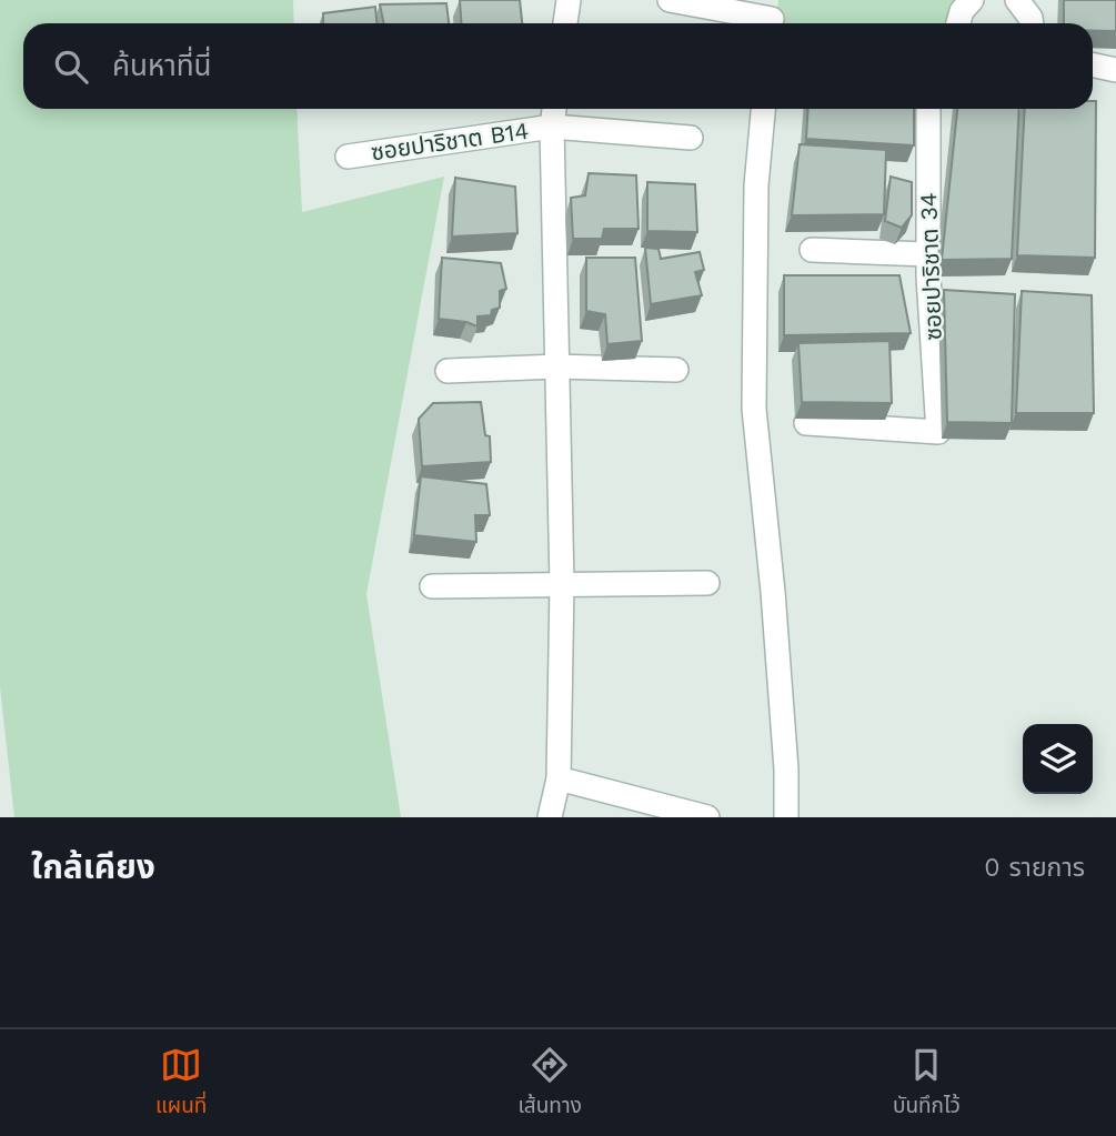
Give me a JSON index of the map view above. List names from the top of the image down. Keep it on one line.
{"streets":{"street":["ซอยปาริชาต B14","ซอยปาริชาต 34"]},"page":{"search":"ค้นหาที่นี่","heading":["ใกล้เคียง","0 รายการ"],"nav":["แผนที่","เส้นทาง","บันทึกไว้"]}}
